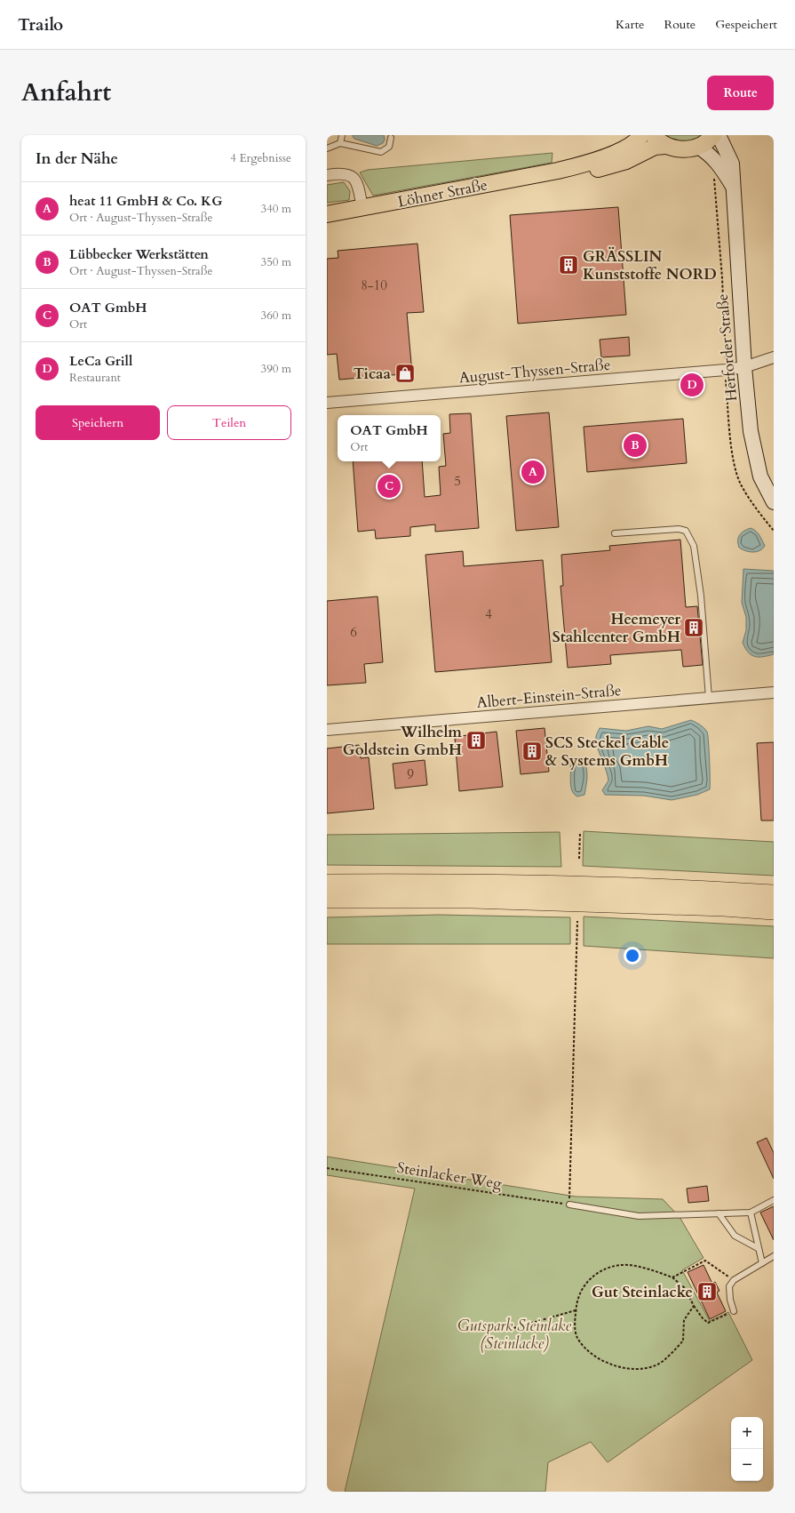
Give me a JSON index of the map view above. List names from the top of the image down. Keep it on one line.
{"streets":{"main road":["Löhner Straße"],"street":["Herforder Straße","August-Thyssen-Straße","Albert-Einstein-Straße"],"path":["Steinlacker Weg"]},"crossings":[["Herforder Straße","August-Thyssen-Straße"]],"parks":["Gutspark Steinlake (Steinlacke)"],"places":{"building":["GRÄSSLIN Kunststoffe NORD","Heemeyer Stahlcenter GmbH","Wilhelm Goldstein GmbH","SCS Steckel Cable & Systems GmbH","Gut Steinlacke"],"shop":["Ticaa"]},"house_numbers":["8-10","5","4","6","9"],"page":{"header":"Trailo","nav":["Karte","Route","Gespeichert"],"title":"Anfahrt","buttons":["Route",["Speichern","Teilen"]],"heading":["In der Nähe","4 Ergebnisse"],"list":[{"mark":"A","name":"heat 11 GmbH & Co. KG","note":"Ort · August-Thyssen-Straße","value":"340 m"},{"mark":"B","name":"Lübbecker Werkstätten","note":"Ort · August-Thyssen-Straße","value":"350 m"},{"mark":"C","name":"OAT GmbH","note":"Ort","value":"360 m"},{"mark":"D","name":"LeCa Grill","note":"Restaurant","value":"390 m"}],"pins":["D","B","A","C"],"popup":["OAT GmbH","Ort"],"map_buttons":["+","−"]}}
